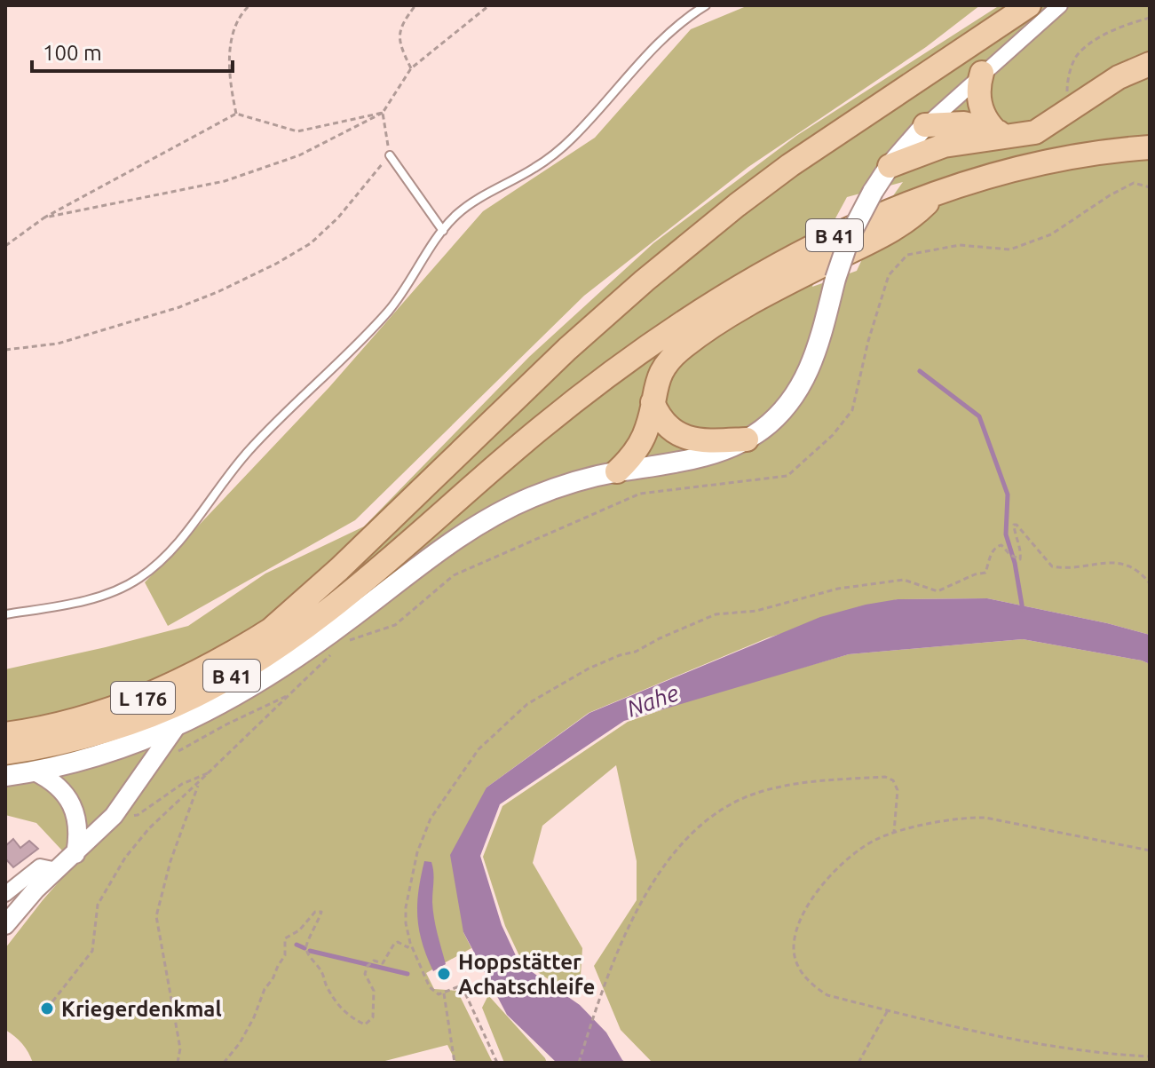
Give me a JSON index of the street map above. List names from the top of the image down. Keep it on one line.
{"streets":{"main road":["B 41","L 176"]},"crossings":[["B 41","L 176"]],"water":["Nahe"],"places":["Hoppstätter Achatschleife","Kriegerdenkmal"],"scale_bar":"100 m"}
